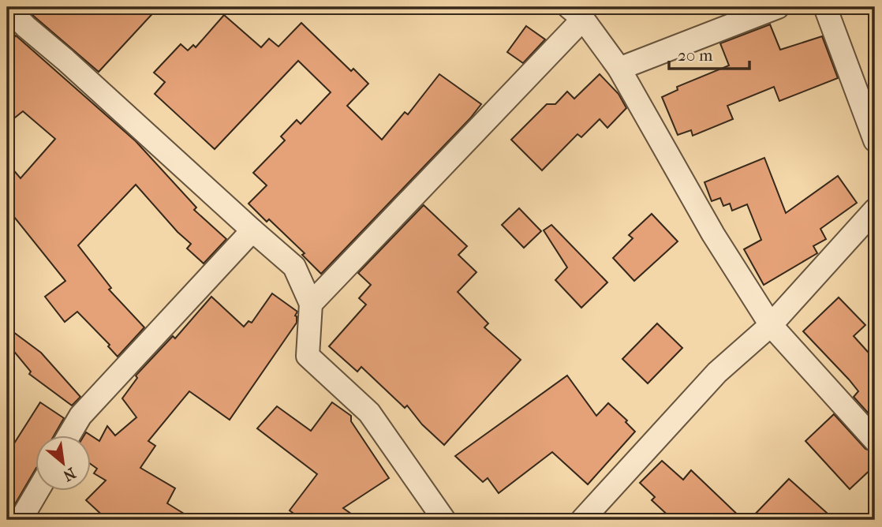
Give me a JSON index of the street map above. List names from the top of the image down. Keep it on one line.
{"scale_bar":"20 m","north":"bottom right"}
